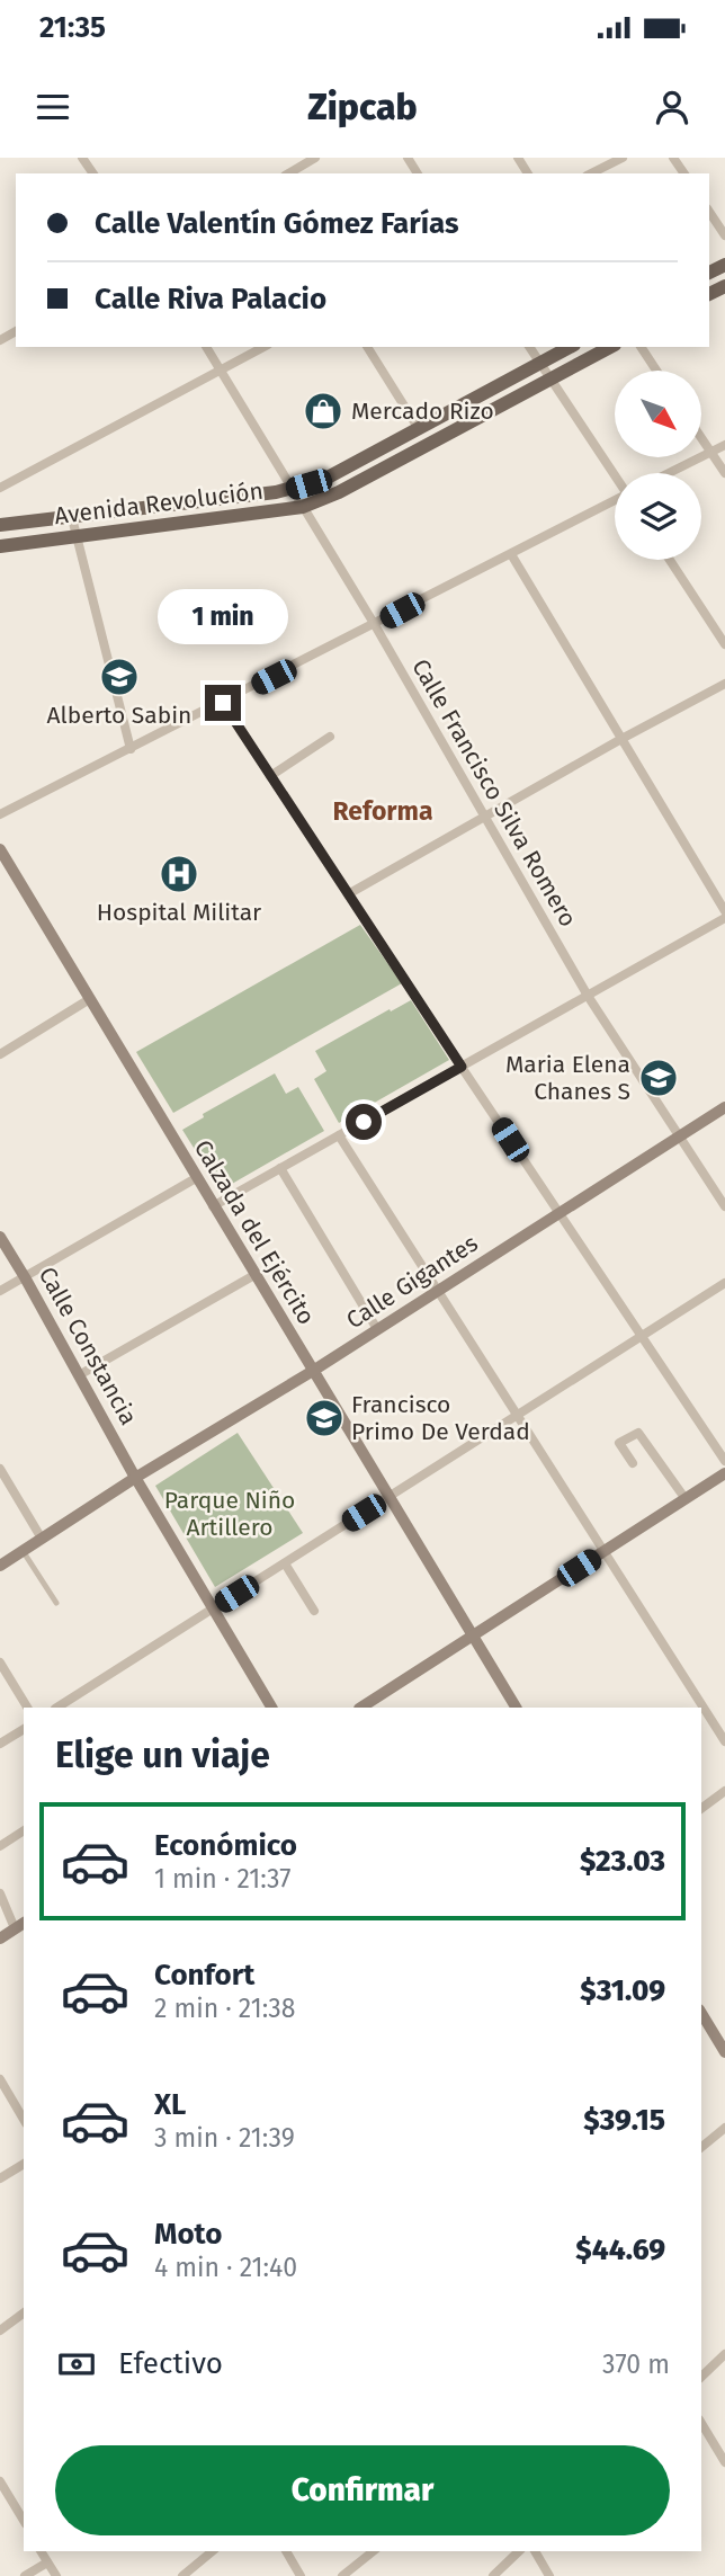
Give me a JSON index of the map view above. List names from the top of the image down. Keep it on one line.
{"streets":{"main road":["Avenida Revolución","Calzada del Ejército","Calle Gigantes","Calle Constancia"],"street":["Calle Francisco Silva Romero"]},"crossings":[["Avenida Revolución","Calle Francisco Silva Romero"],["Calle Francisco Silva Romero","Calle Gigantes"],["Calzada del Ejército","Calle Gigantes"],["Calle Gigantes","Calle Constancia"]],"districts":["Reforma"],"parks":["Parque Niño Artillero"],"places":{"shop":["Mercado Rizo"],"school or university":["Alberto Sabin","Maria Elena Chanes S","Francisco Primo De Verdad"],"hospital":["Hospital Militar"]},"north":"bottom right","page":{"status":"21:35","header":"Zipcab","banner":["Calle Valentín Gómez Farías","Calle Riva Palacio"],"bubble":"1 min","heading":"Elige un viaje","list":[{"name":"Económico","note":"1 min · 21:37","value":"$23.03"},{"name":"Confort","note":"2 min · 21:38","value":"$31.09"},{"name":"XL","note":"3 min · 21:39","value":"$39.15"},{"name":"Moto","note":"4 min · 21:40","value":"$44.69"}],"pay":["Efectivo","370 m"],"buttons":"Confirmar"}}
